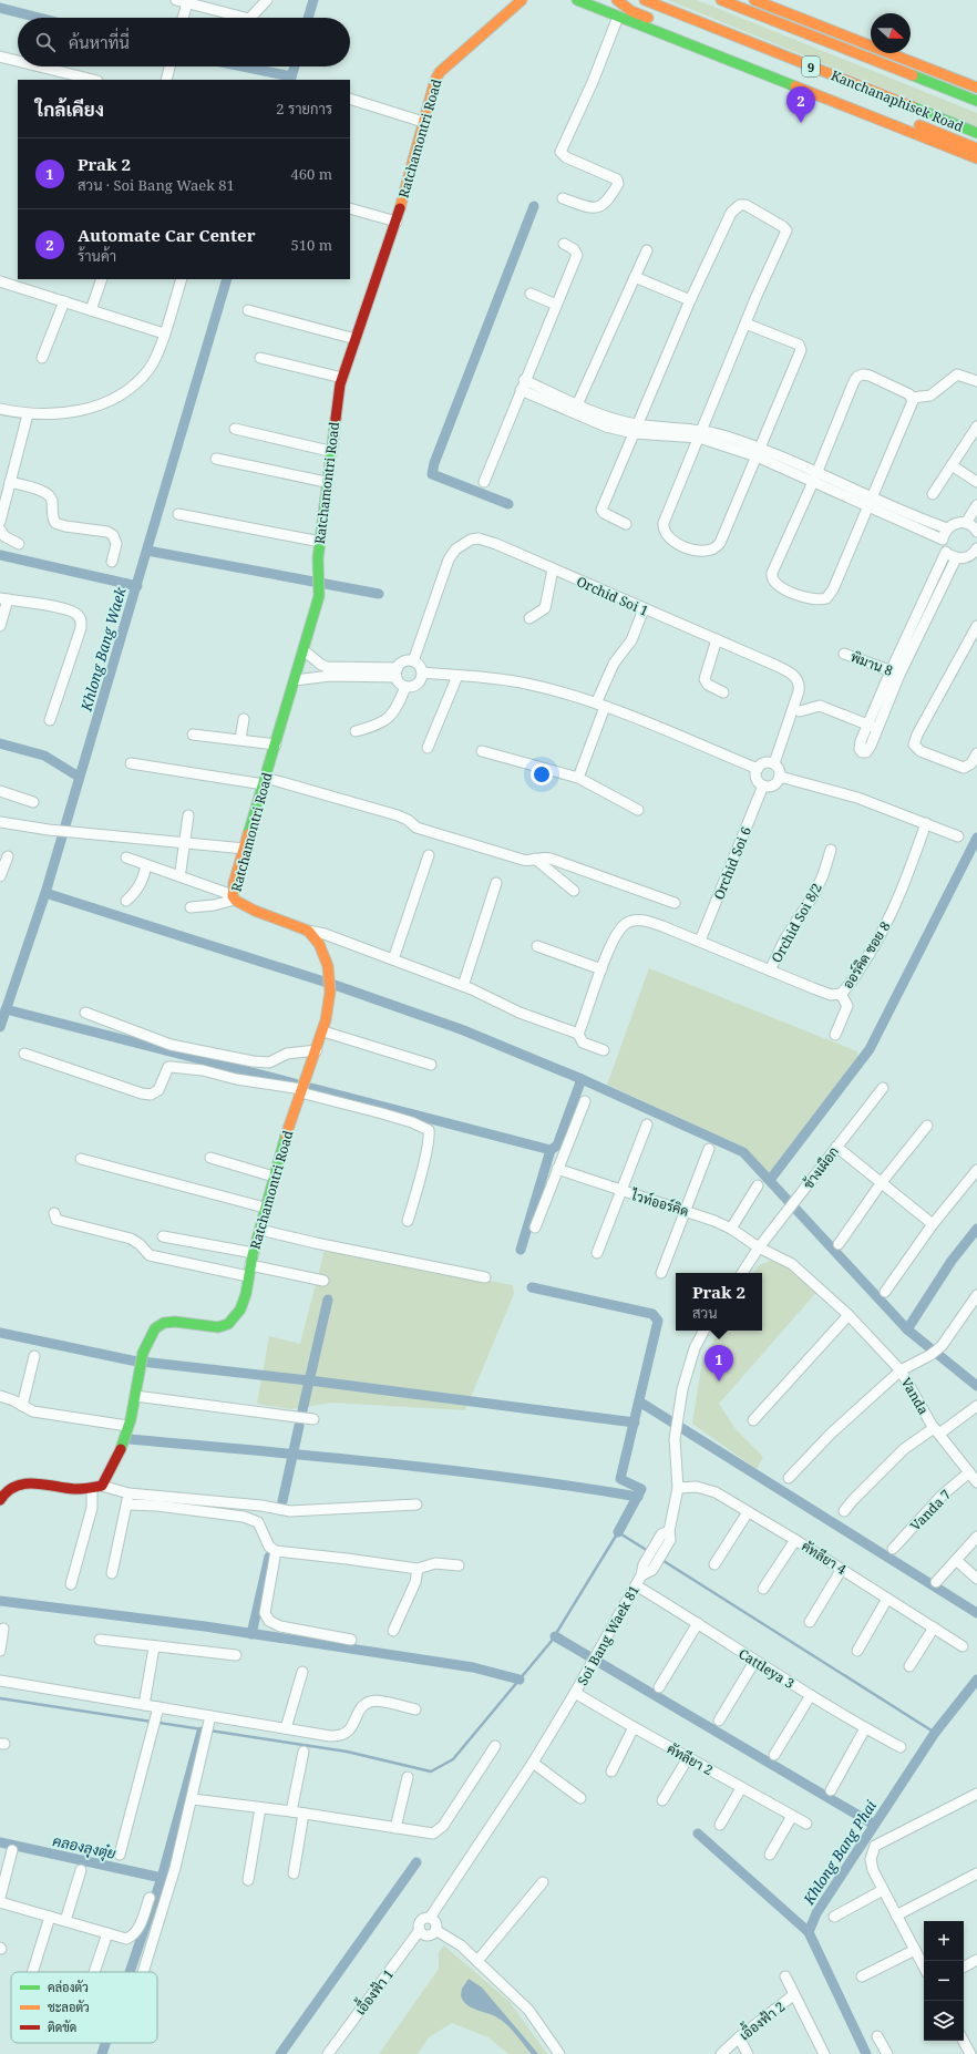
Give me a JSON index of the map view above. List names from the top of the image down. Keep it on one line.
{"streets":{"main road":["9","Kanchanaphisek Road","Ratchamontri Road"],"street":["Orchid Soi 1","พิมาน 8","Orchid Soi 6","Orchid Soi 8/2","ออร์คิด ซอย 8","ช้างเผือก","ไวท์ออร์คิด","Vanda","Vanda 7","คัทลียา 4","Soi Bang Waek 81","Cattleya 3","คัทลียา 2","เอื้องฟ้า 1","เอื้องฟ้า 2"]},"crossings":[["Orchid Soi 1","Orchid Soi 6"],["Orchid Soi 6","ออร์คิด ซอย 8"],["Orchid Soi 8/2","ออร์คิด ซอย 8"],["ช้างเผือก","ไวท์ออร์คิด"],["ช้างเผือก","Vanda"],["ไวท์ออร์คิด","Vanda"],["Vanda","Vanda 7"],["คัทลียา 4","Soi Bang Waek 81"],["Soi Bang Waek 81","Cattleya 3"],["Soi Bang Waek 81","คัทลียา 2"],["Soi Bang Waek 81","เอื้องฟ้า 1"]],"water":["Khlong Bang Waek","คลองลุงตุ๋ย","Khlong Bang Phai"],"legend":["คล่องตัว","ชะลอตัว","ติดขัด"],"north":"right","page":{"search":"ค้นหาที่นี่","heading":["ใกล้เคียง","2 รายการ"],"pins":["2","1"],"list":[{"mark":"1","name":"Prak 2","note":"สวน · Soi Bang Waek 81","value":"460 m"},{"mark":"2","name":"Automate Car Center","note":"ร้านค้า","value":"510 m"}],"popup":["Prak 2","สวน"],"map_buttons":["+","−"]}}
